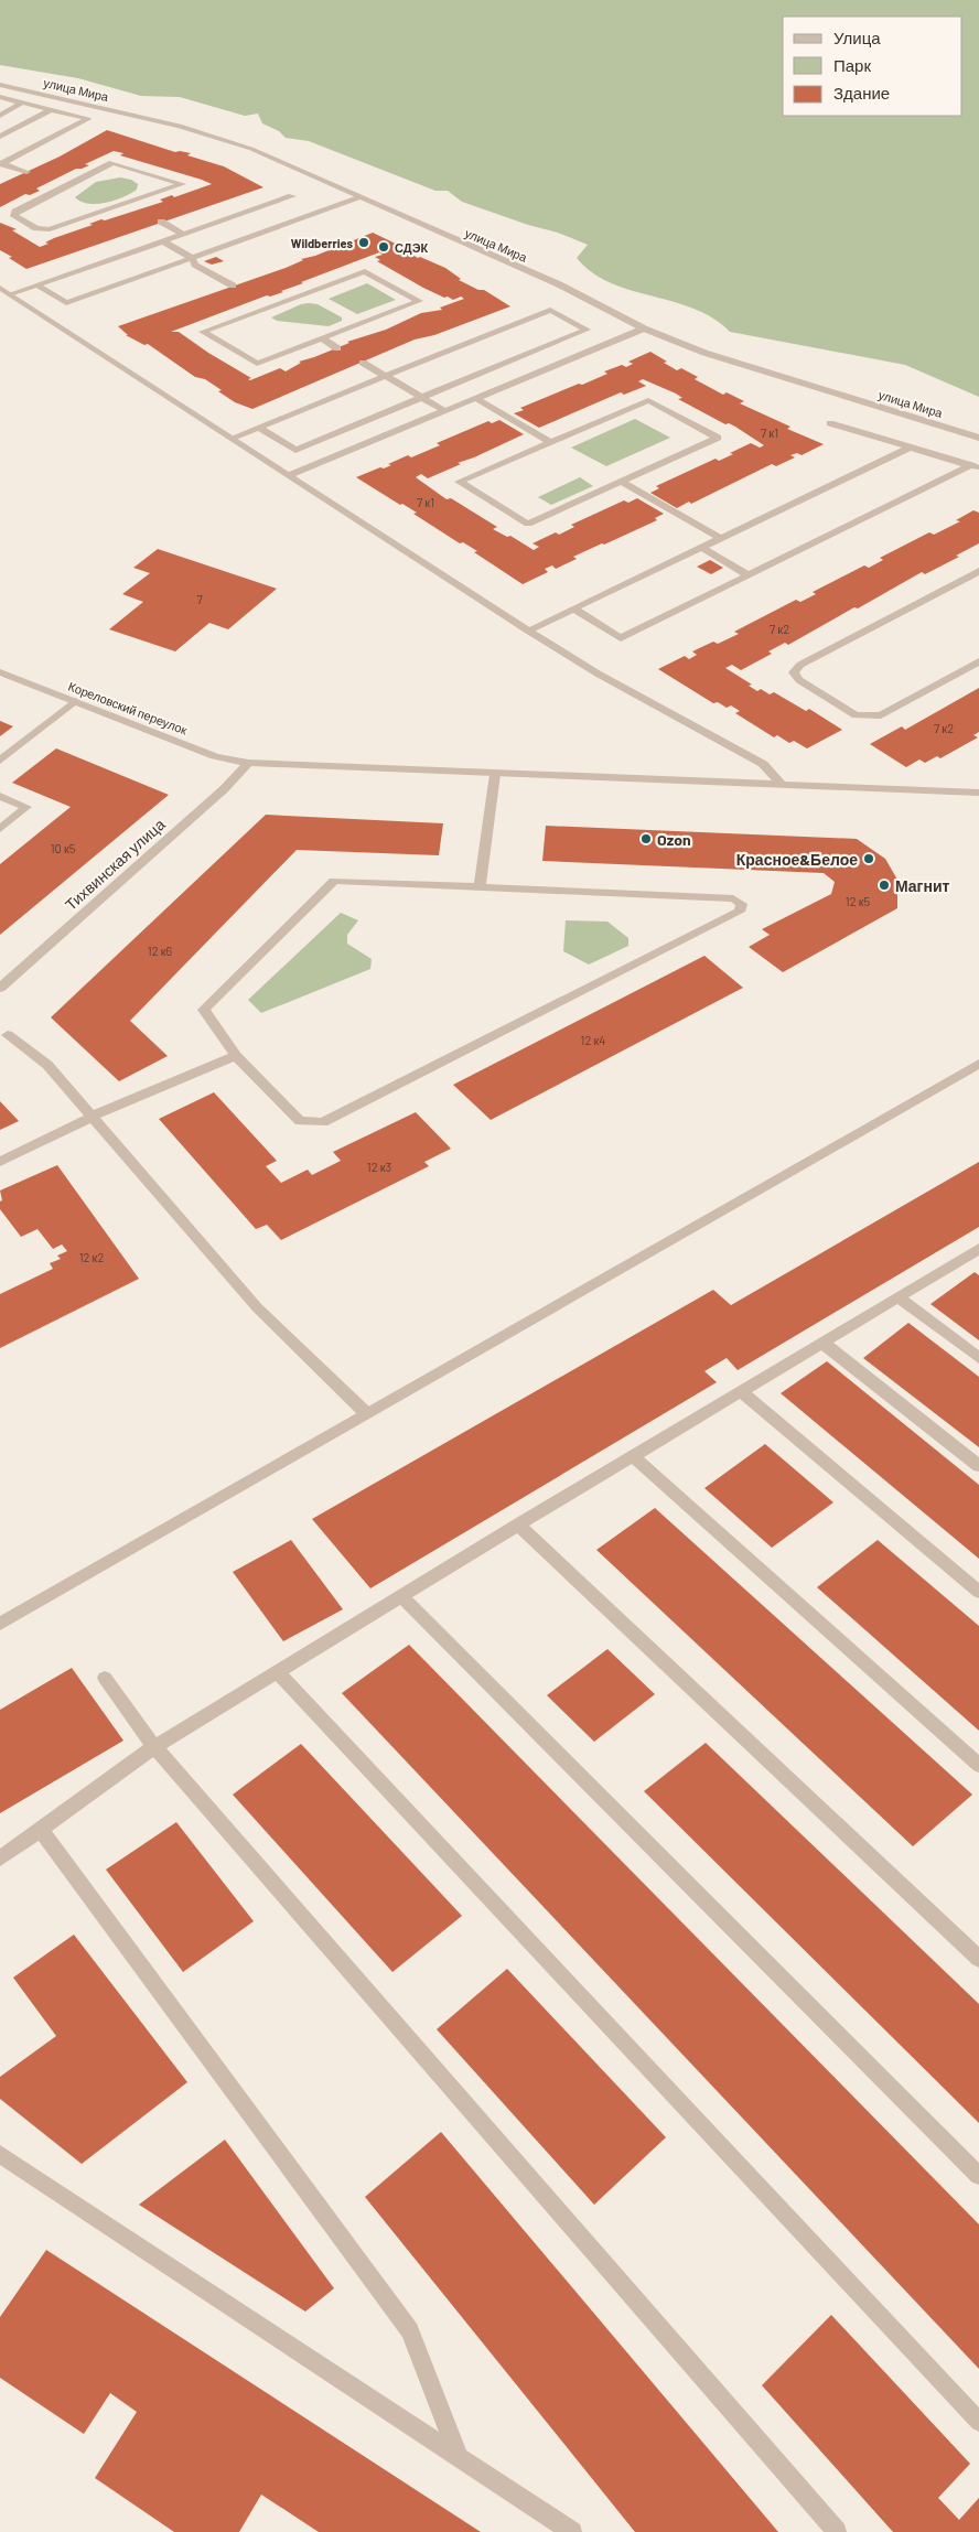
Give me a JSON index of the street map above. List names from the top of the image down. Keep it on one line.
{"streets":{"street":["улица Мира","Кореловский переулок","Тихвинская улица"]},"crossings":[["Кореловский переулок","Тихвинская улица"]],"places":["Wildberries","СДЭК","Ozon","Красное&Белое","Магнит"],"house_numbers":["7 к1","7 к1","7","7 к2","7 к2","10 к5","12 к5","12 к6","12 к4","12 к3","12 к2"],"legend":["Улица","Парк","Здание"]}
